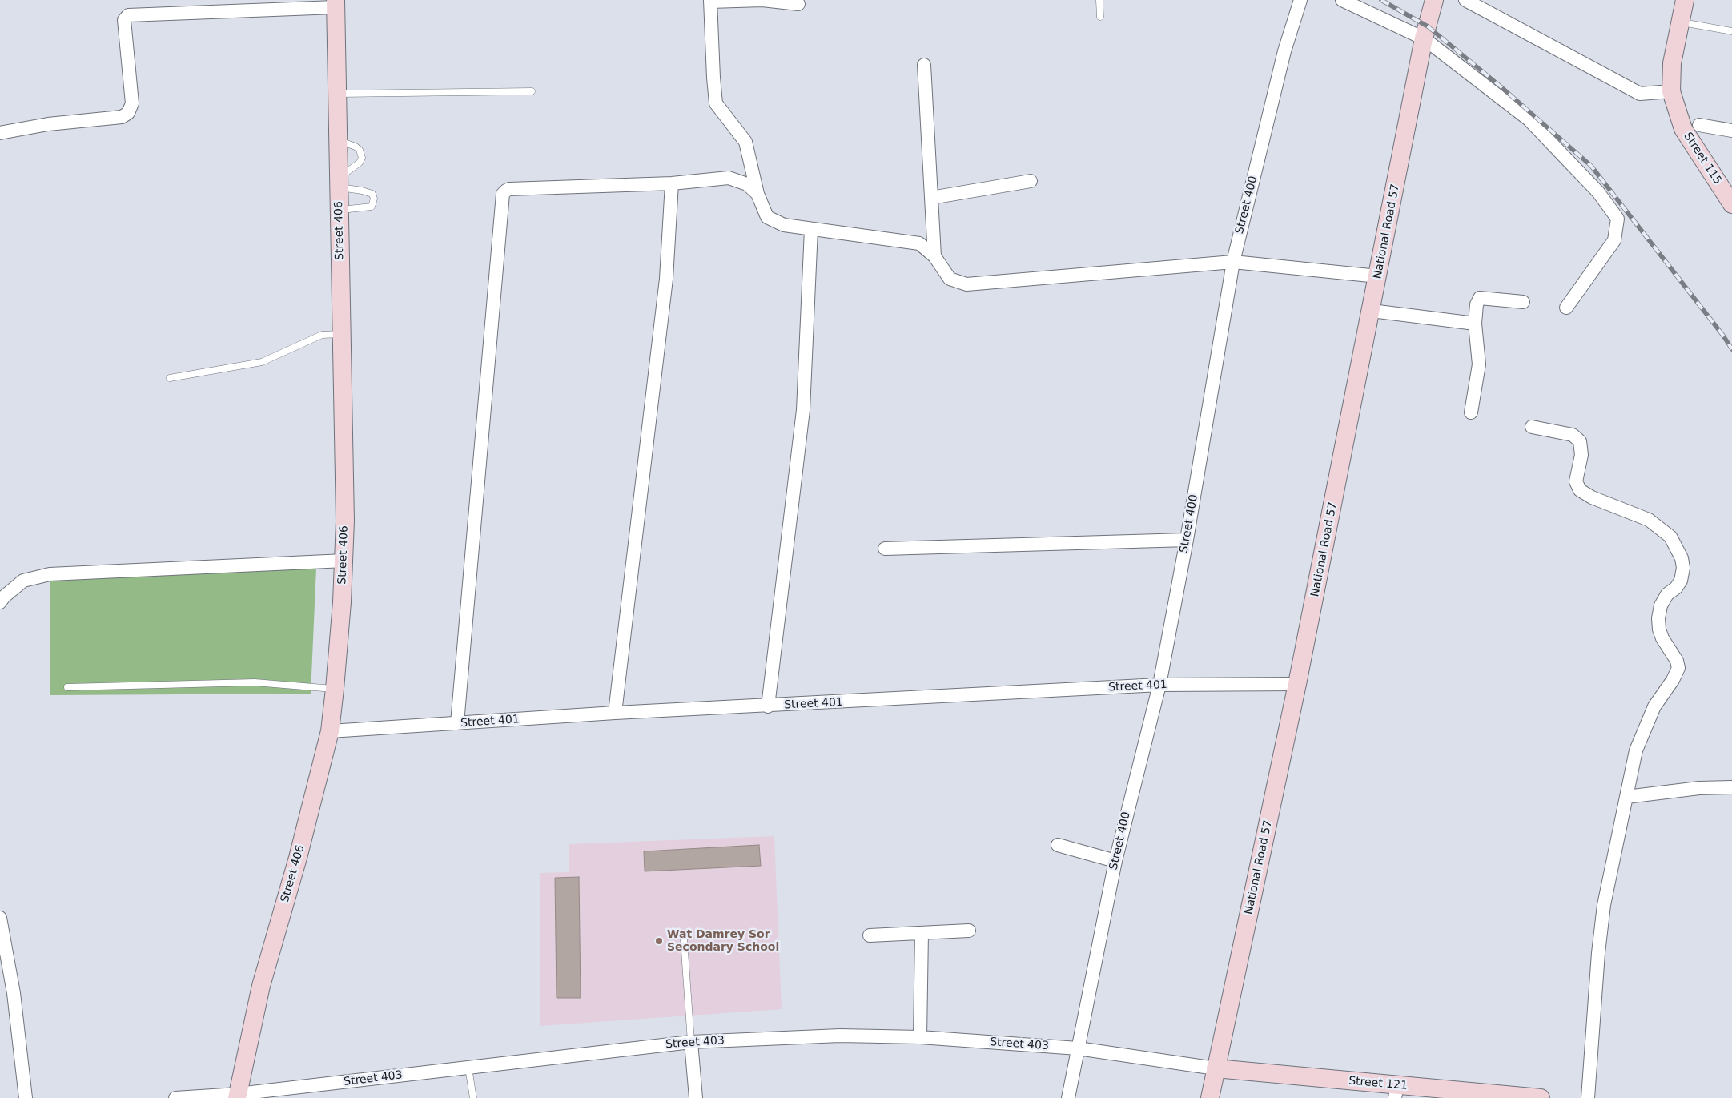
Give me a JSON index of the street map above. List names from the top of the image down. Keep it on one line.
{"streets":{"street":["Street 115","Street 400","Street 406","National Road 57","Street 401","Street 403","Street 121"]},"crossings":[["Street 400","Street 401"],["Street 400","Street 403"],["Street 406","Street 401"],["Street 406","Street 403"],["National Road 57","Street 401"],["National Road 57","Street 403"],["National Road 57","Street 121"],["Street 403","Street 121"]],"places":["Wat Damrey Sor Secondary School"]}
